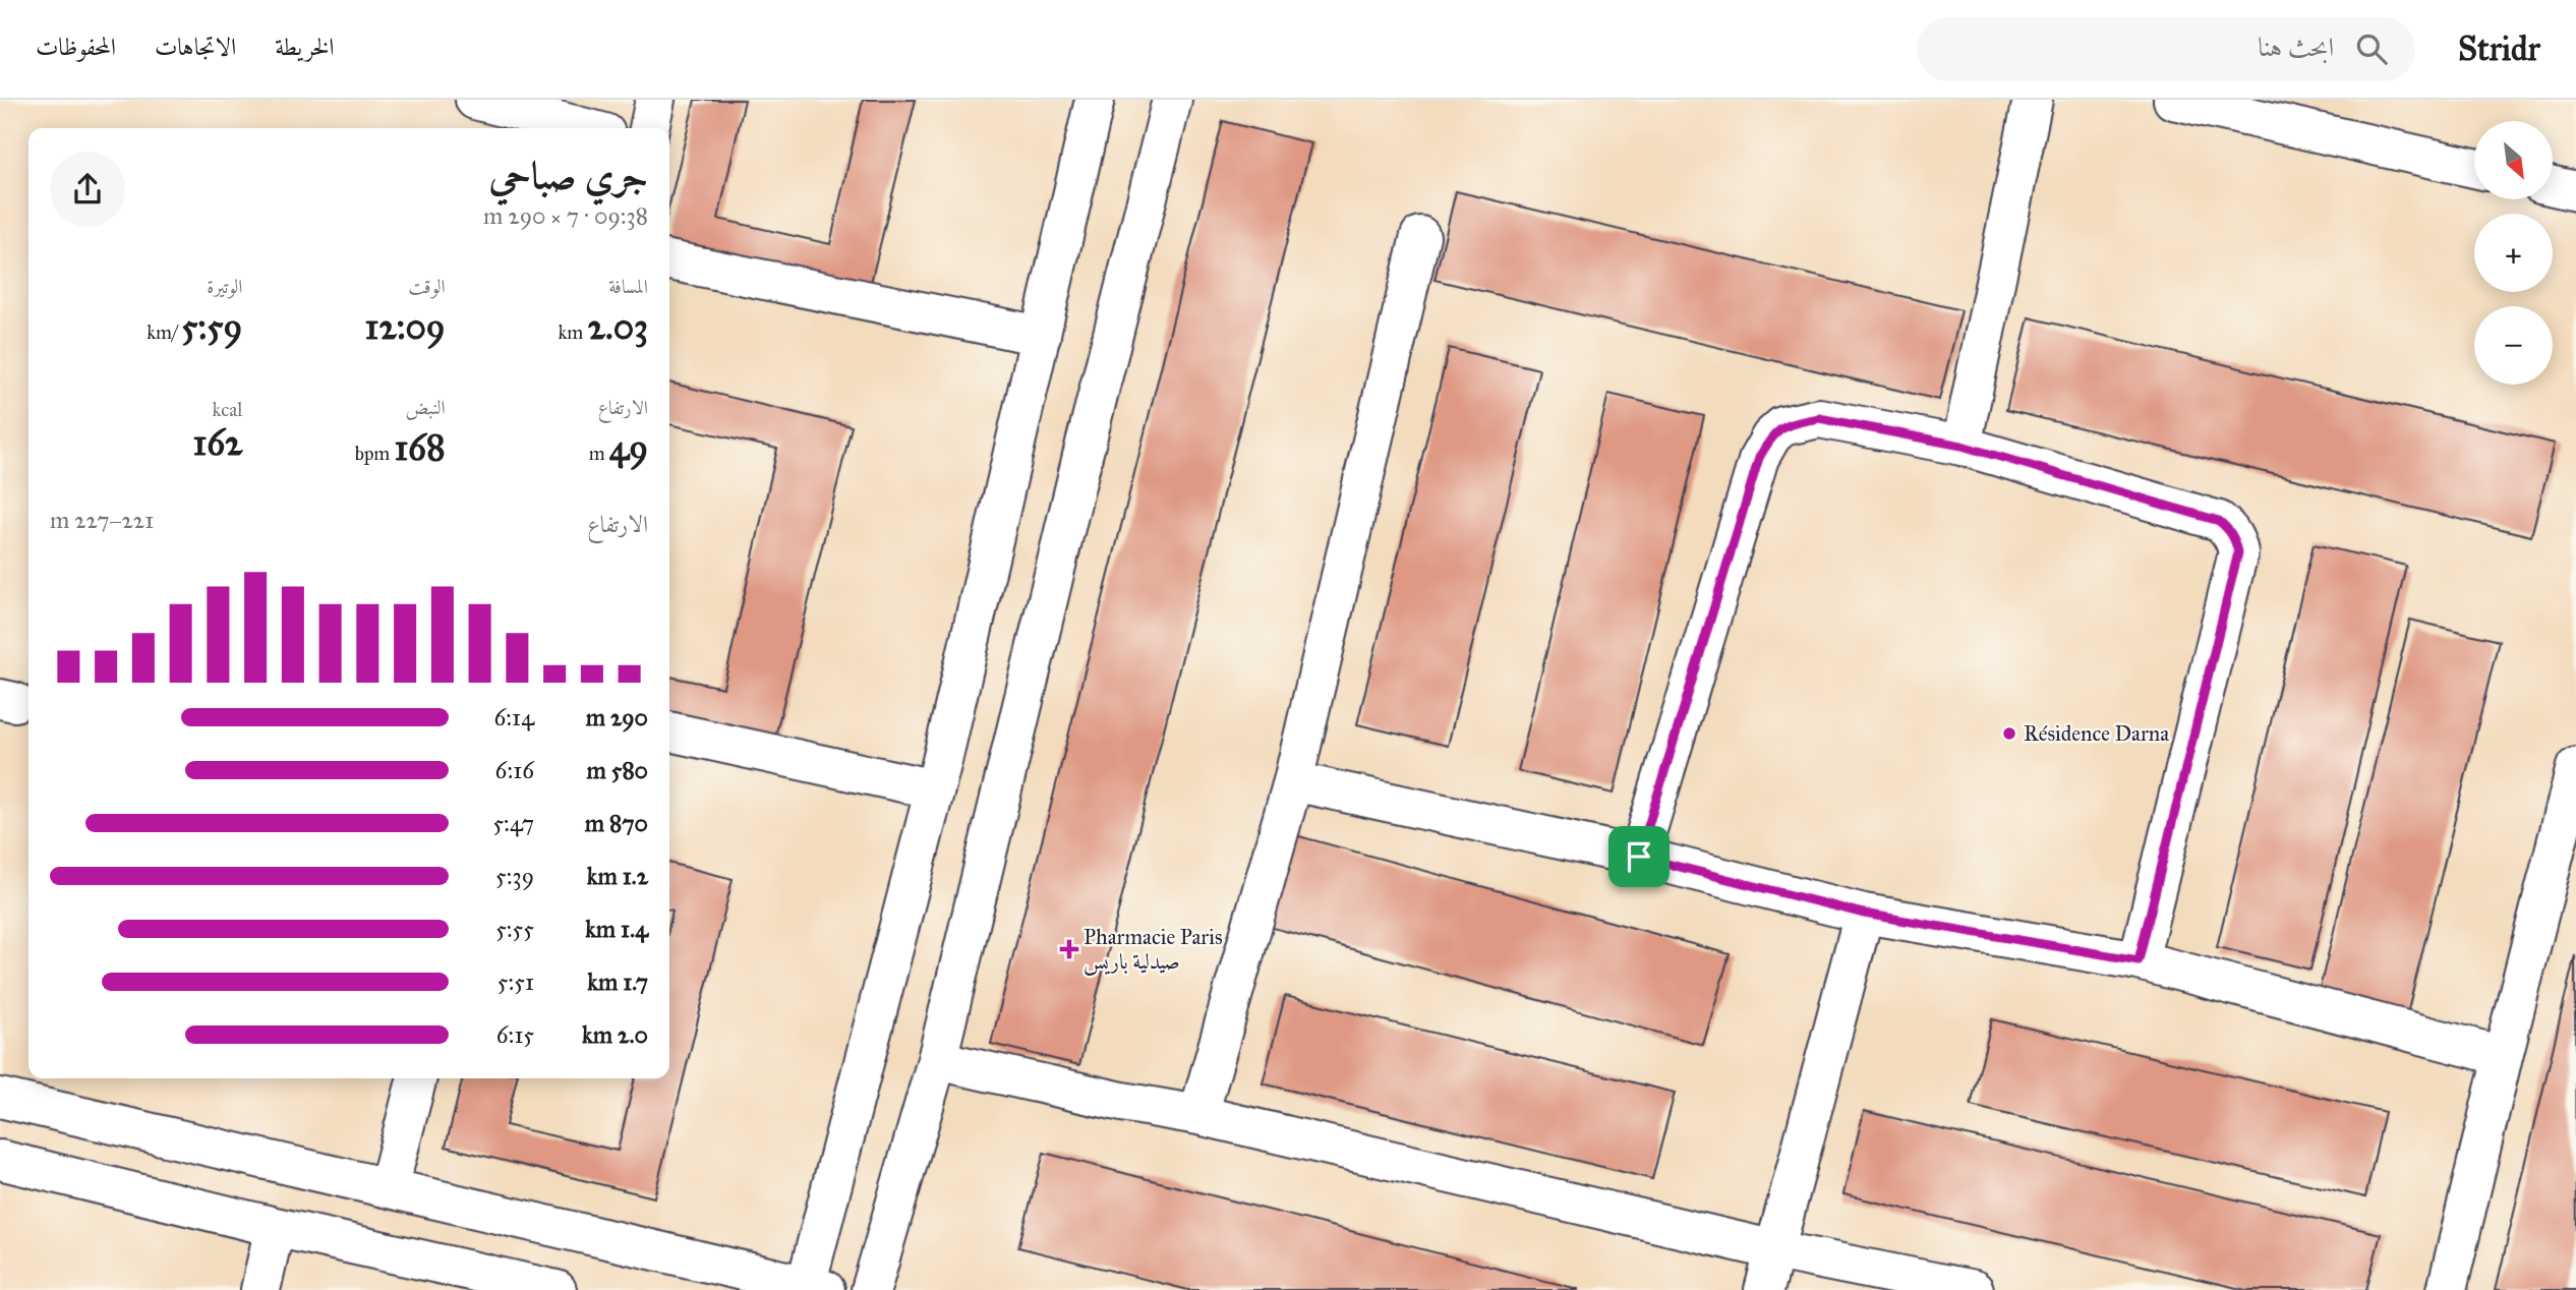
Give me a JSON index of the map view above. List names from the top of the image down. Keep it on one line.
{"places":{"other":["Résidence Darna"],"health":["Pharmacie Paris صيدلية باريس"]},"north":"bottom right","page":{"header":"Stridr","search":"ابحث هنا","nav":["الخريطة","الاتجاهات","المحفوظات"],"map_buttons":["+","−"],"heading":["جري صباحي","09:38 · 7 × 290 m"],"stats":[["المسافة","2.03 km"],["الوقت","12:09"],["الوتيرة","5:59 /km"],["الارتفاع","49 m"],["النبض","168 bpm"],["kcal","162"]],"chart":["الارتفاع","221–227 m"],"list":[{"name":"290 m","note":"6:14"},{"name":"580 m","note":"6:16"},{"name":"870 m","note":"5:47"},{"name":"1.2 km","note":"5:39"},{"name":"1.4 km","note":"5:55"},{"name":"1.7 km","note":"5:51"},{"name":"2.0 km","note":"6:15"}]}}
